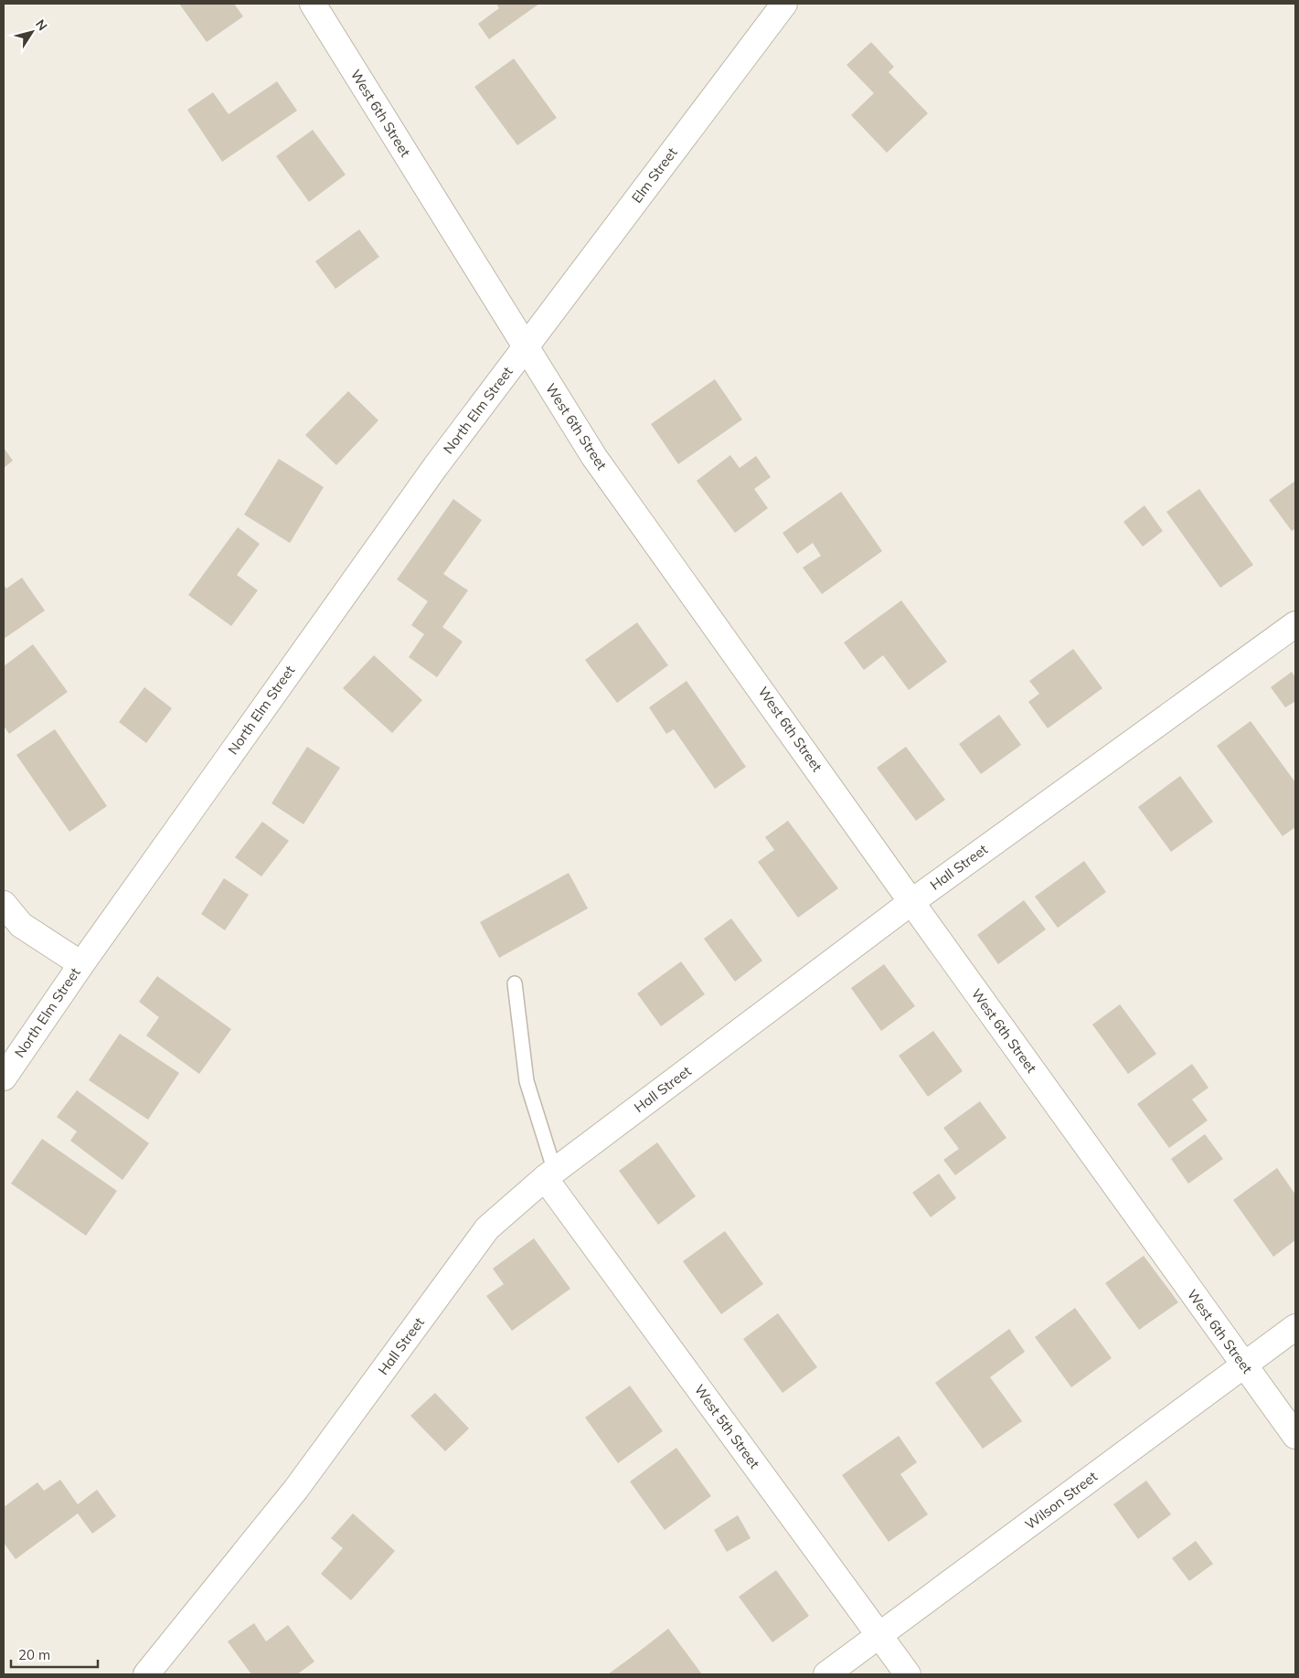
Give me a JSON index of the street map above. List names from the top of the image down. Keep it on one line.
{"streets":{"street":["West 6th Street","Elm Street","North Elm Street","Hall Street","West 5th Street","Wilson Street"]},"crossings":[["West 6th Street","Elm Street"],["West 6th Street","North Elm Street"],["West 6th Street","Hall Street"],["West 6th Street","Wilson Street"],["Elm Street","North Elm Street"],["Hall Street","West 5th Street"],["West 5th Street","Wilson Street"]],"scale_bar":"20 m","north":"top right"}
